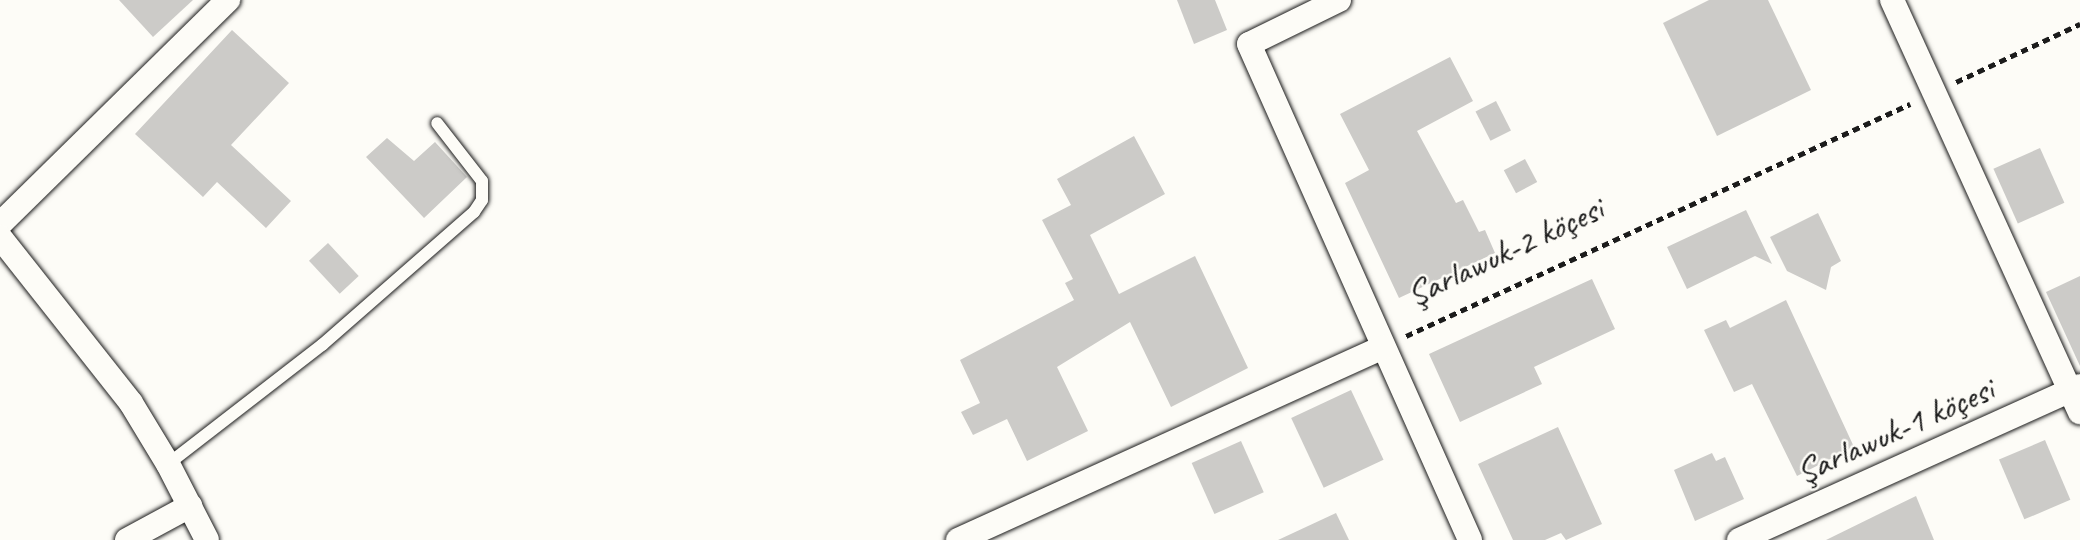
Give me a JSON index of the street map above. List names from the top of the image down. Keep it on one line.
{"streets":{"street":["Şarlawuk-2 köçesi","Şarlawuk-1 köçesi"]}}
